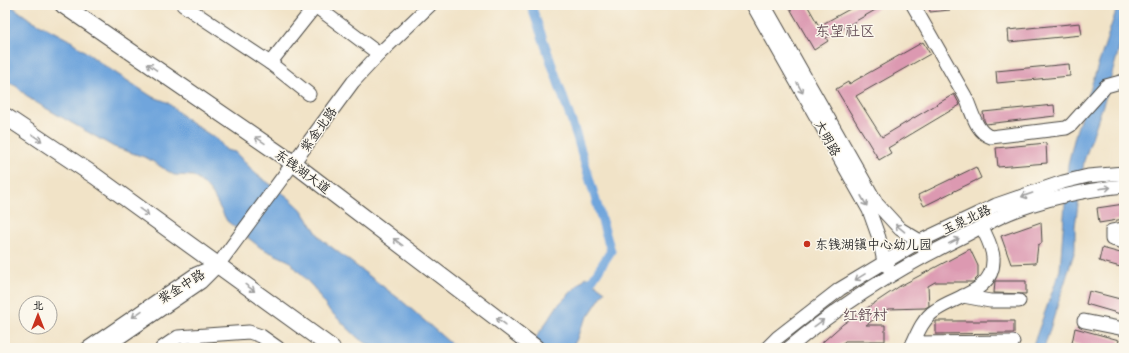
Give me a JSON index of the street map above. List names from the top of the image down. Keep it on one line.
{"streets":{"main road":["东钱湖大道"],"street":["紫金北路","大明路","玉泉北路","紫金中路"]},"crossings":[["紫金北路","东钱湖大道"],["紫金北路","紫金中路"],["大明路","玉泉北路"]],"districts":["东望社区","红舒村"],"places":["东钱湖镇中心幼儿园"],"north":"top"}
